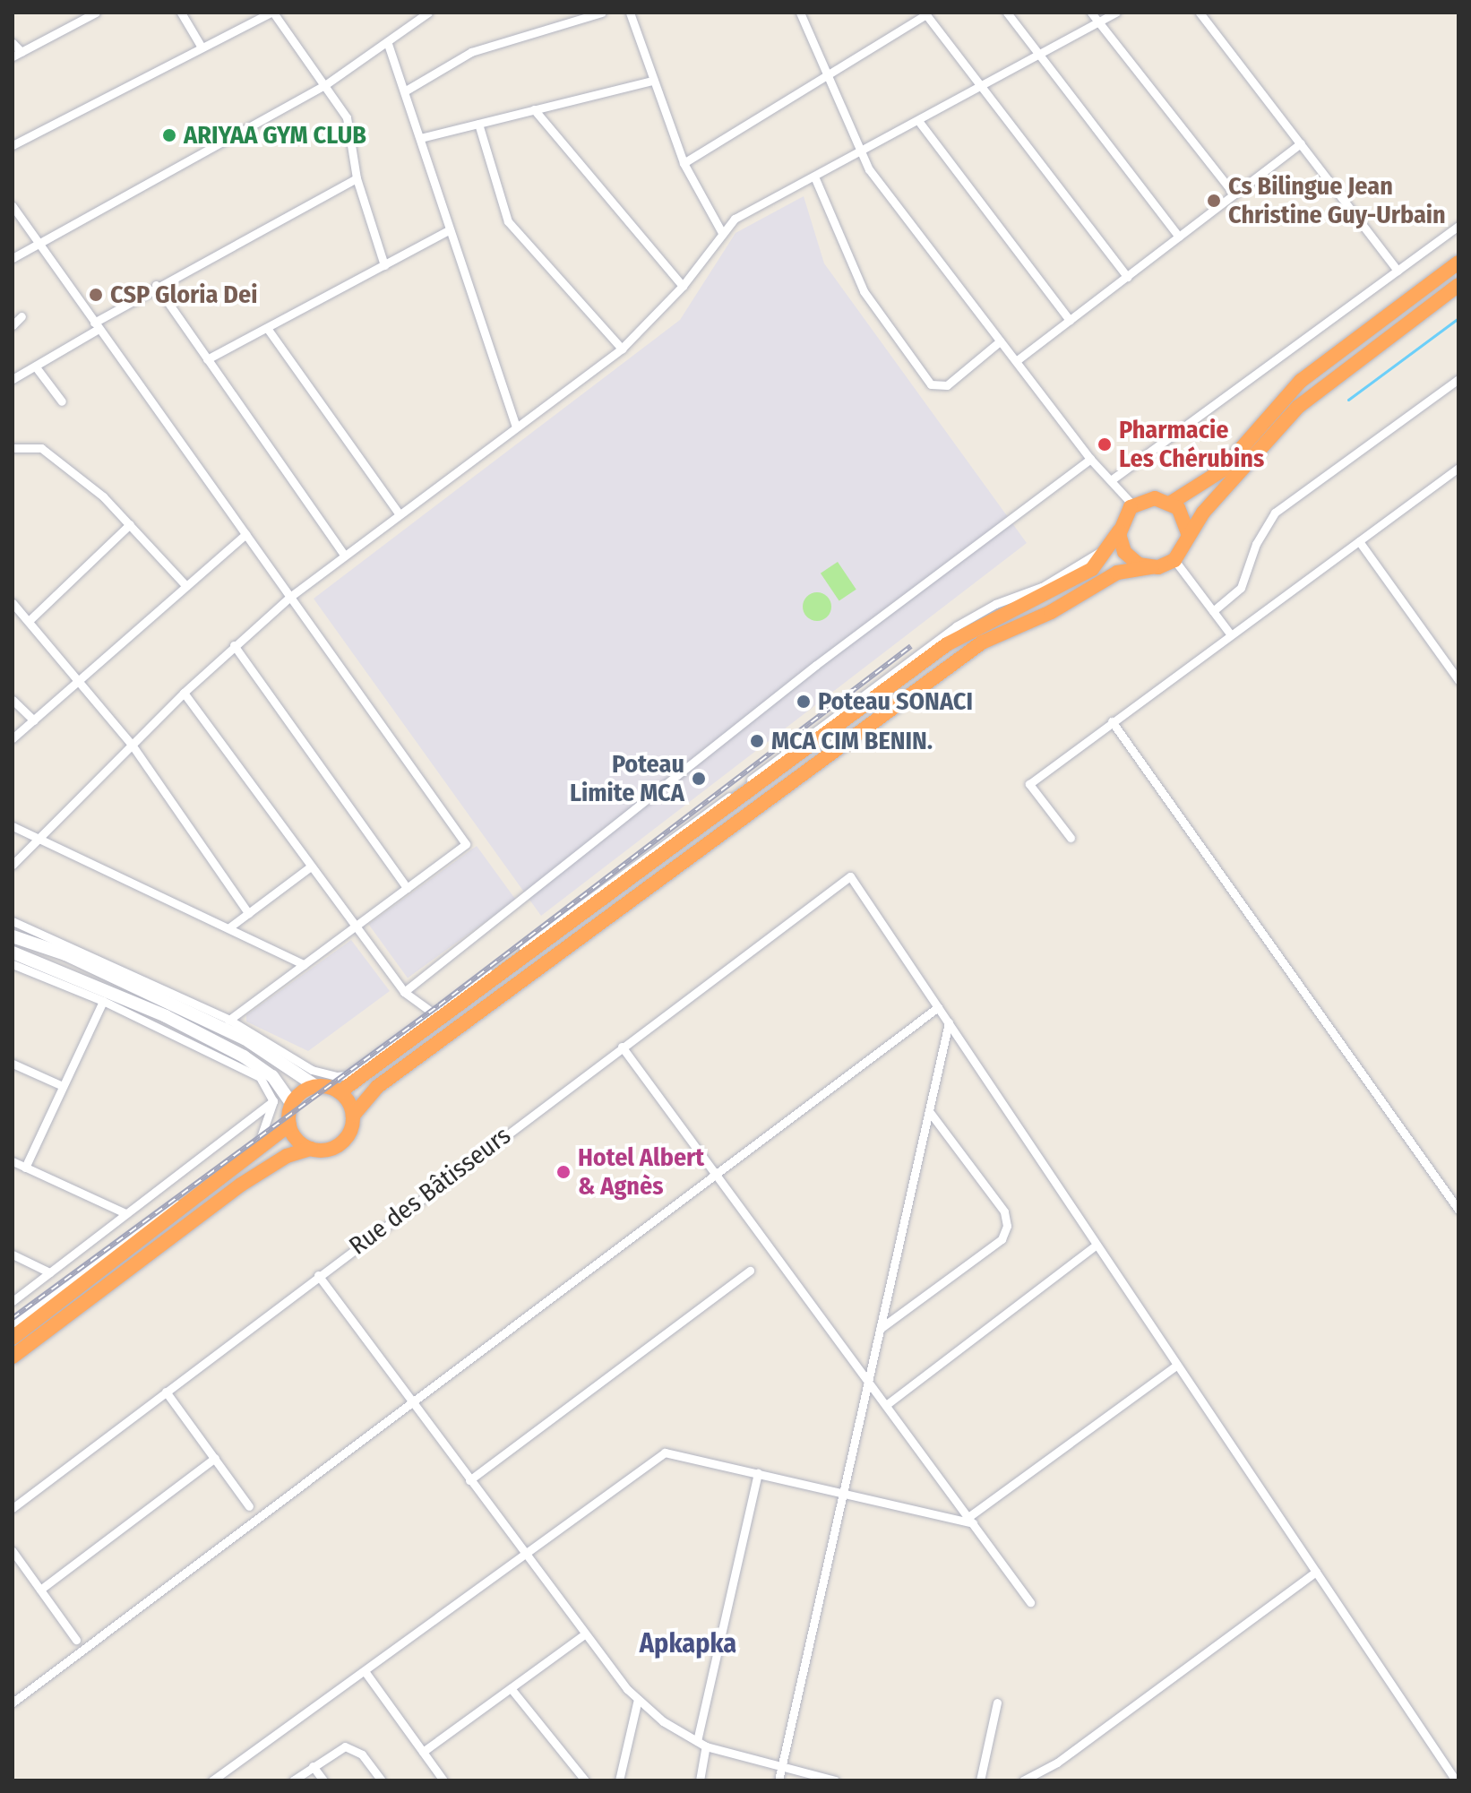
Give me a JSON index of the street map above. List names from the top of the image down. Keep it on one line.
{"streets":{"street":["Rue des Bâtisseurs"]},"districts":["Apkapka"],"places":["ARIYAA GYM CLUB","Cs Bilingue Jean Christine Guy-Urbain","CSP Gloria Dei","Pharmacie Les Chérubins","Poteau SONACI","MCA CIM BENIN.","Poteau Limite MCA","Hotel Albert & Agnès"]}
